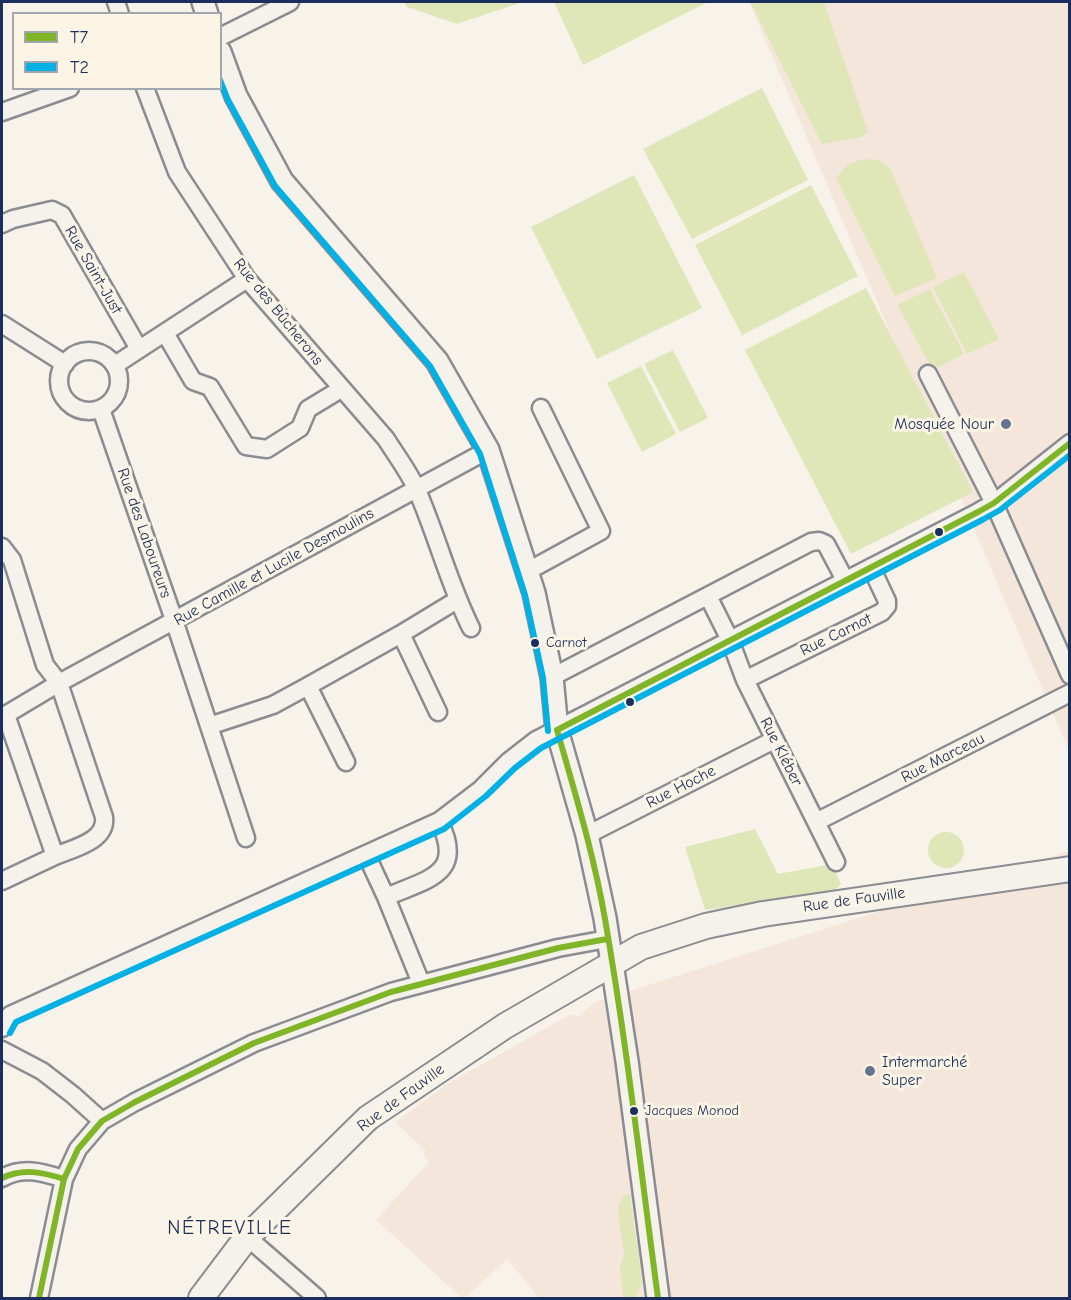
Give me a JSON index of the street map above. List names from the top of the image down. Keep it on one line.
{"streets":{"main road":["Rue de Fauville"],"street":["Rue Saint-Just","Rue des Bûcherons","Rue des Laboureurs","Rue Camille et Lucile Desmoulins","Rue Carnot","Rue Kléber","Rue Marceau","Rue Hoche"]},"crossings":[["Rue des Bûcherons","Rue Camille et Lucile Desmoulins"],["Rue des Laboureurs","Rue Camille et Lucile Desmoulins"],["Rue Carnot","Rue Kléber"],["Rue Kléber","Rue Marceau"],["Rue Kléber","Rue Hoche"]],"districts":["NÉTREVILLE"],"places":["Mosquée Nour","Carnot","Intermarché Super","Jacques Monod"],"lines":["transit line T2","transit line T7"],"legend":["T7","T2"]}
